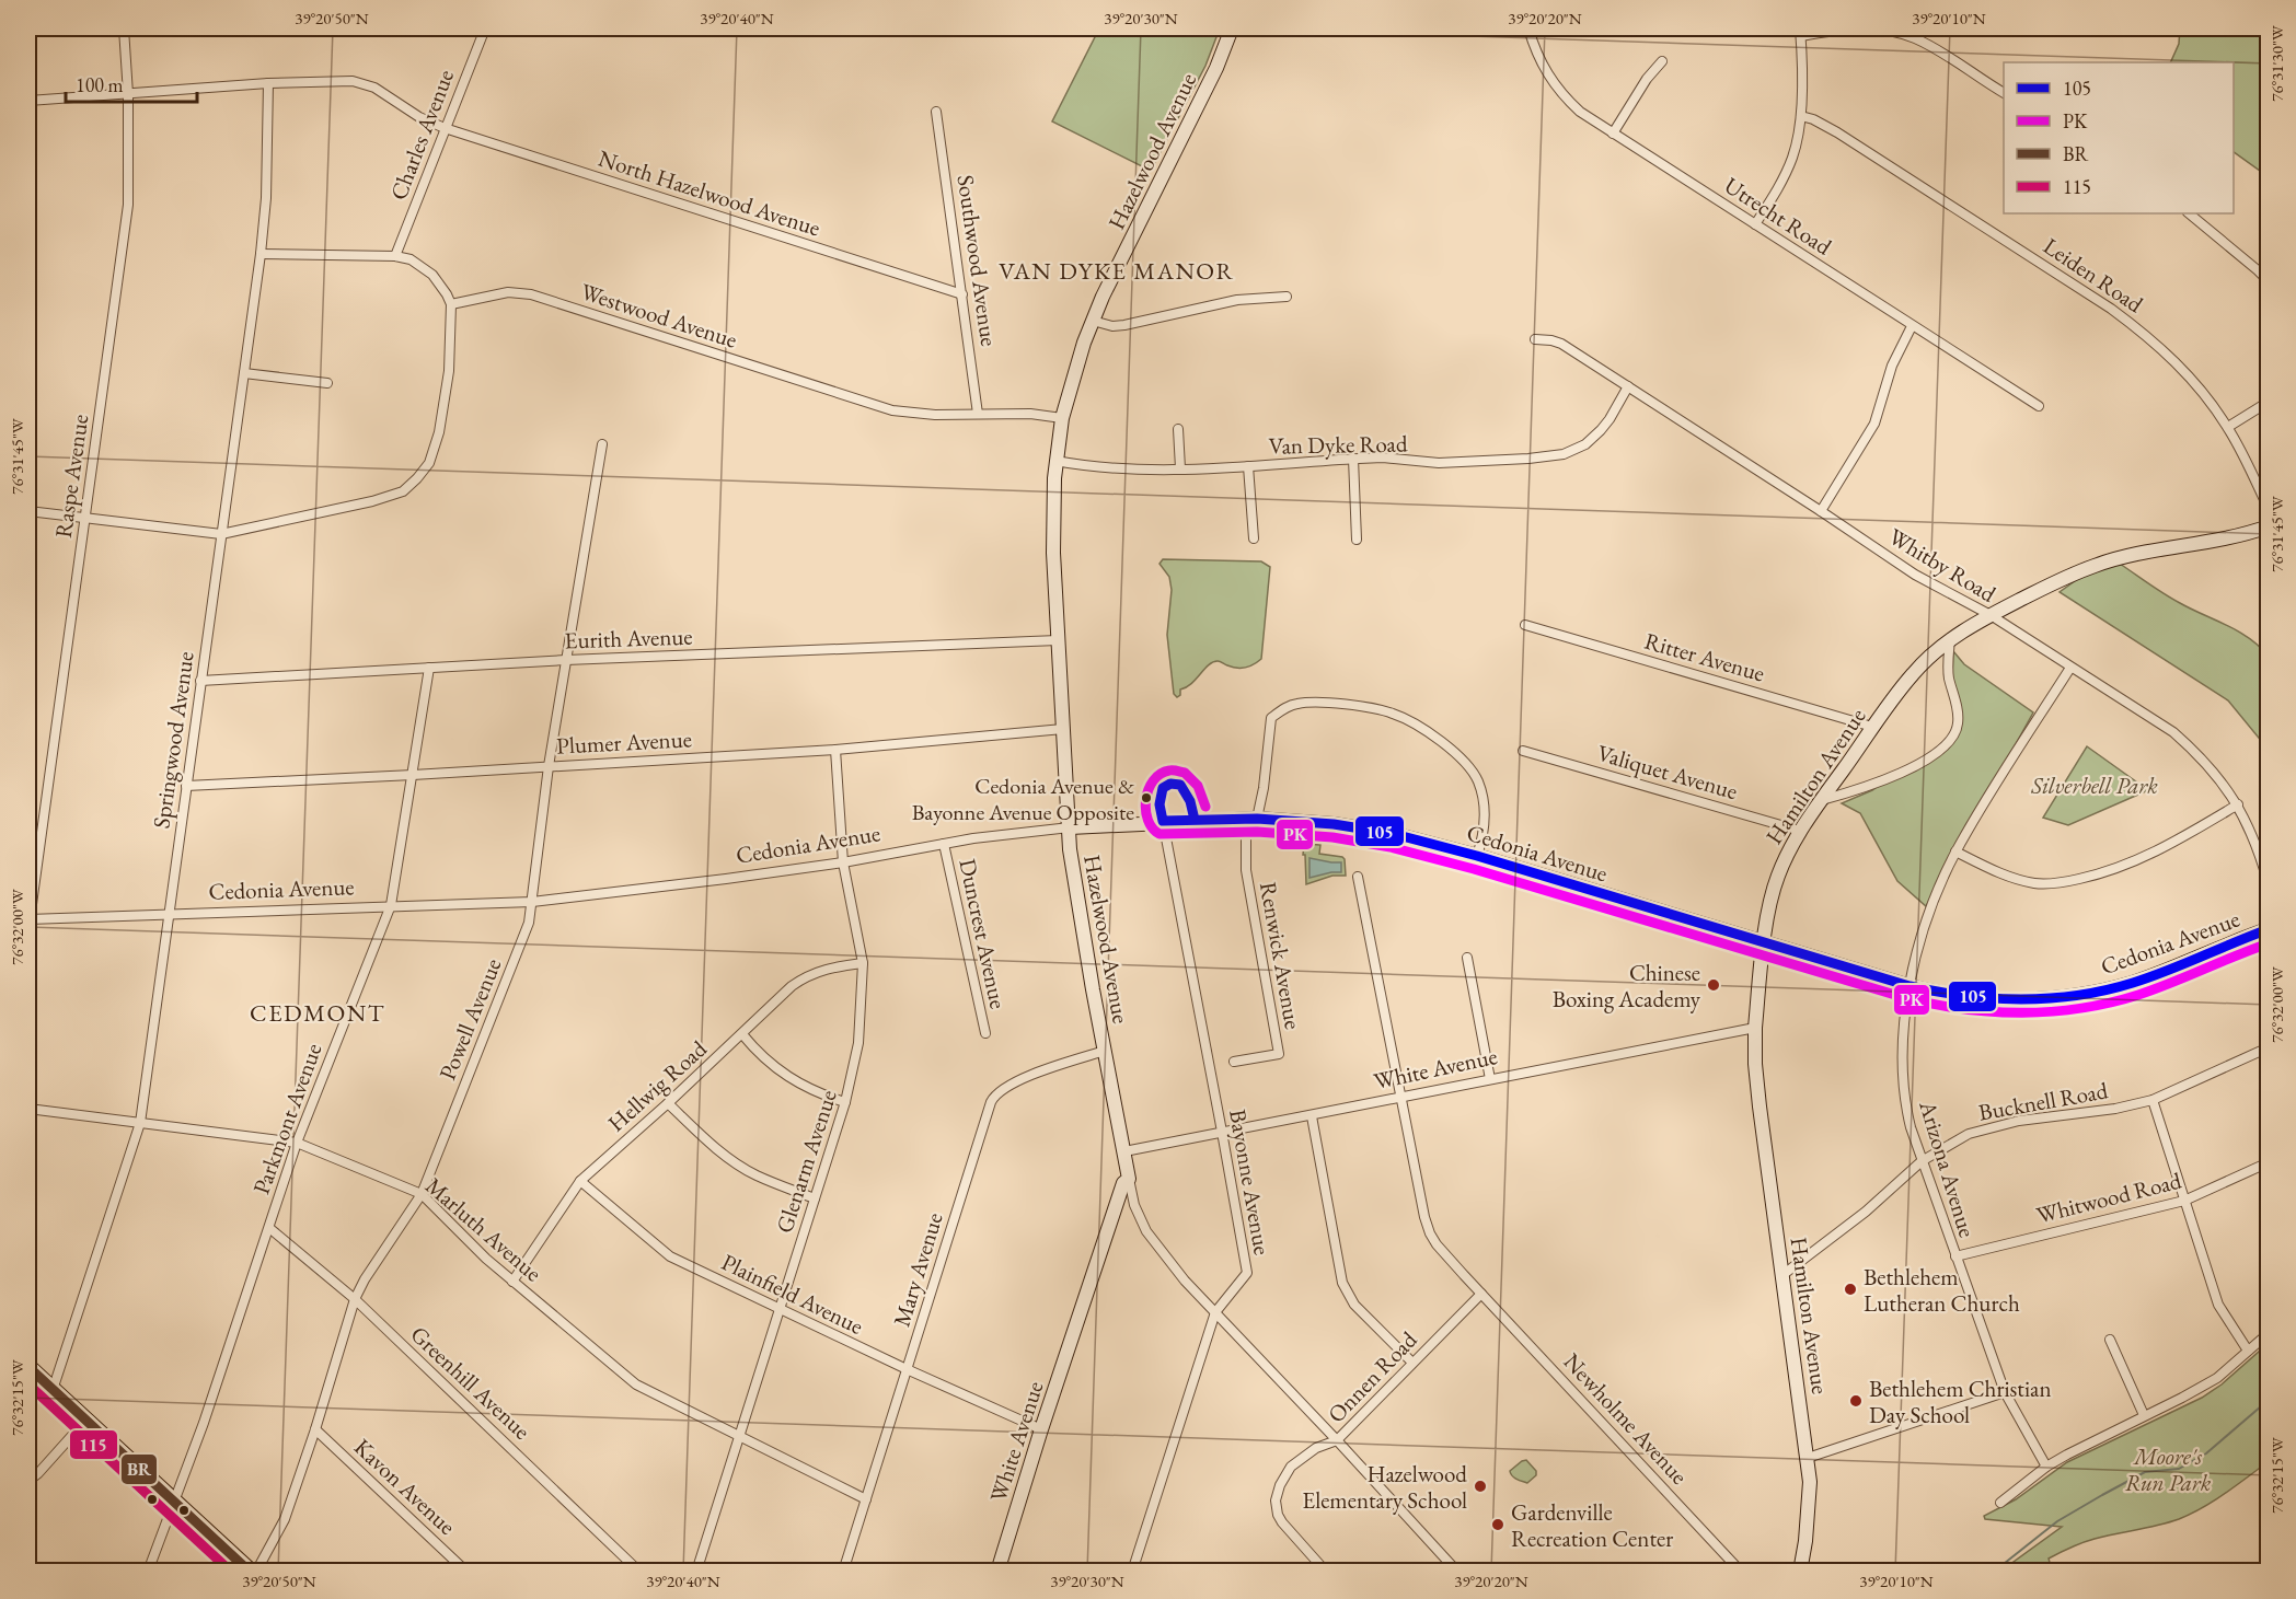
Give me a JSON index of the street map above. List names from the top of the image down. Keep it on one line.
{"streets":{"street":["Charles Avenue","Hazelwood Avenue","North Hazelwood Avenue","Utrecht Road","Southwood Avenue","Leiden Road","Westwood Avenue","Van Dyke Road","Raspe Avenue","Whitby Road","Eurith Avenue","Ritter Avenue","Springwood Avenue","Plumer Avenue","Valiquet Avenue","Hamilton Avenue","Cedonia Avenue","Duncrest Avenue","Renwick Avenue","Powell Avenue","White Avenue","Hellwig Road","Bucknell Road","Parkmont Avenue","Glenarm Avenue","Arizona Avenue","Bayonne Avenue","Whitwood Road","Marluth Avenue","Mary Avenue","Plainfield Avenue","Onnen Road","Greenhill Avenue","Newholme Avenue","Kavon Avenue"]},"crossings":[["Charles Avenue","North Hazelwood Avenue"],["Hazelwood Avenue","Westwood Avenue"],["Hazelwood Avenue","Van Dyke Road"],["Hazelwood Avenue","Eurith Avenue"],["Hazelwood Avenue","Plumer Avenue"],["Hazelwood Avenue","Cedonia Avenue"],["Hazelwood Avenue","White Avenue"],["Hazelwood Avenue","Bayonne Avenue"],["Hazelwood Avenue","Mary Avenue"],["Hazelwood Avenue","Onnen Road"],["North Hazelwood Avenue","Southwood Avenue"],["North Hazelwood Avenue","Raspe Avenue"],["North Hazelwood Avenue","Springwood Avenue"],["Southwood Avenue","Westwood Avenue"],["Van Dyke Road","Whitby Road"],["Raspe Avenue","Cedonia Avenue"],["Whitby Road","Hamilton Avenue"],["Whitby Road","Arizona Avenue"],["Eurith Avenue","Springwood Avenue"],["Eurith Avenue","Powell Avenue"],["Eurith Avenue","Parkmont Avenue"],["Ritter Avenue","Hamilton Avenue"],["Springwood Avenue","Plumer Avenue"],["Springwood Avenue","Cedonia Avenue"],["Springwood Avenue","Marluth Avenue"],["Plumer Avenue","Powell Avenue"],["Plumer Avenue","Parkmont Avenue"],["Plumer Avenue","Glenarm Avenue"],["Valiquet Avenue","Hamilton Avenue"],["Hamilton Avenue","Cedonia Avenue"],["Hamilton Avenue","White Avenue"],["Hamilton Avenue","Bucknell Road"],["Cedonia Avenue","Duncrest Avenue"],["Cedonia Avenue","Renwick Avenue"],["Cedonia Avenue","Powell Avenue"],["Cedonia Avenue","Parkmont Avenue"],["Cedonia Avenue","Glenarm Avenue"],["Cedonia Avenue","Arizona Avenue"],["Cedonia Avenue","Bayonne Avenue"],["Powell Avenue","Marluth Avenue"],["Powell Avenue","Greenhill Avenue"],["Powell Avenue","Kavon Avenue"],["White Avenue","Bayonne Avenue"],["White Avenue","Plainfield Avenue"],["White Avenue","Newholme Avenue"],["Hellwig Road","Glenarm Avenue"],["Hellwig Road","Marluth Avenue"],["Hellwig Road","Plainfield Avenue"],["Bucknell Road","Arizona Avenue"],["Parkmont Avenue","Marluth Avenue"],["Parkmont Avenue","Greenhill Avenue"],["Glenarm Avenue","Marluth Avenue"],["Glenarm Avenue","Plainfield Avenue"],["Arizona Avenue","Whitwood Road"],["Marluth Avenue","Mary Avenue"],["Mary Avenue","Plainfield Avenue"],["Onnen Road","Newholme Avenue"]],"districts":["VAN DYKE MANOR","CEDMONT"],"parks":["Silverbell Park","Moore's Run Park"],"places":["Cedonia Avenue & Bayonne Avenue Opposite","Chinese Boxing Academy","Bethlehem Lutheran Church","Bethlehem Christian Day School","Hazelwood Elementary School","Gardenville Recreation Center"],"lines":["transit line PK","transit line 105","transit line BR","transit line 115"],"legend":["105","PK","BR","115"],"scale_bar":"100 m","coordinates":["39°20'50\"N","39°20'40\"N","39°20'30\"N","39°20'20\"N","39°20'10\"N","76°31'30\"W","76°31'45\"W","76°32'00\"W","76°32'15\"W"]}
